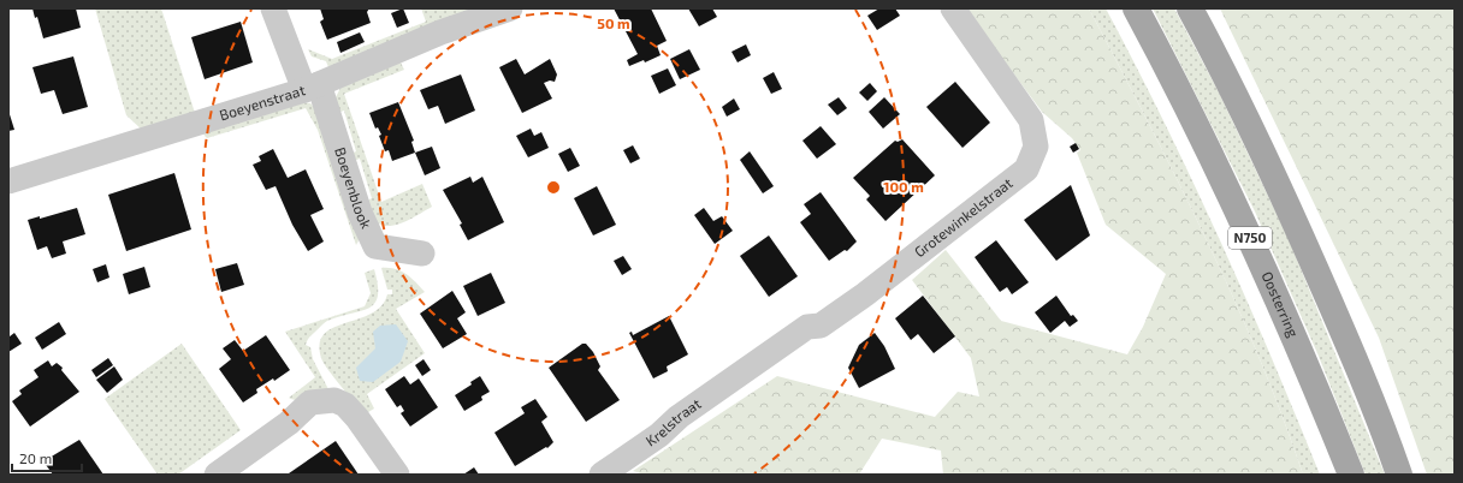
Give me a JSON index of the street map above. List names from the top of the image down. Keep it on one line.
{"streets":{"main road":["N750","Oosterring"],"street":["Boeyenstraat","Boeyenblook","Grotewinkelstraat","Krelstraat"]},"crossings":[["Boeyenstraat","Boeyenblook"],["Grotewinkelstraat","Krelstraat"]],"scale_bar":"20 m","rings":["50 m","100 m"]}
